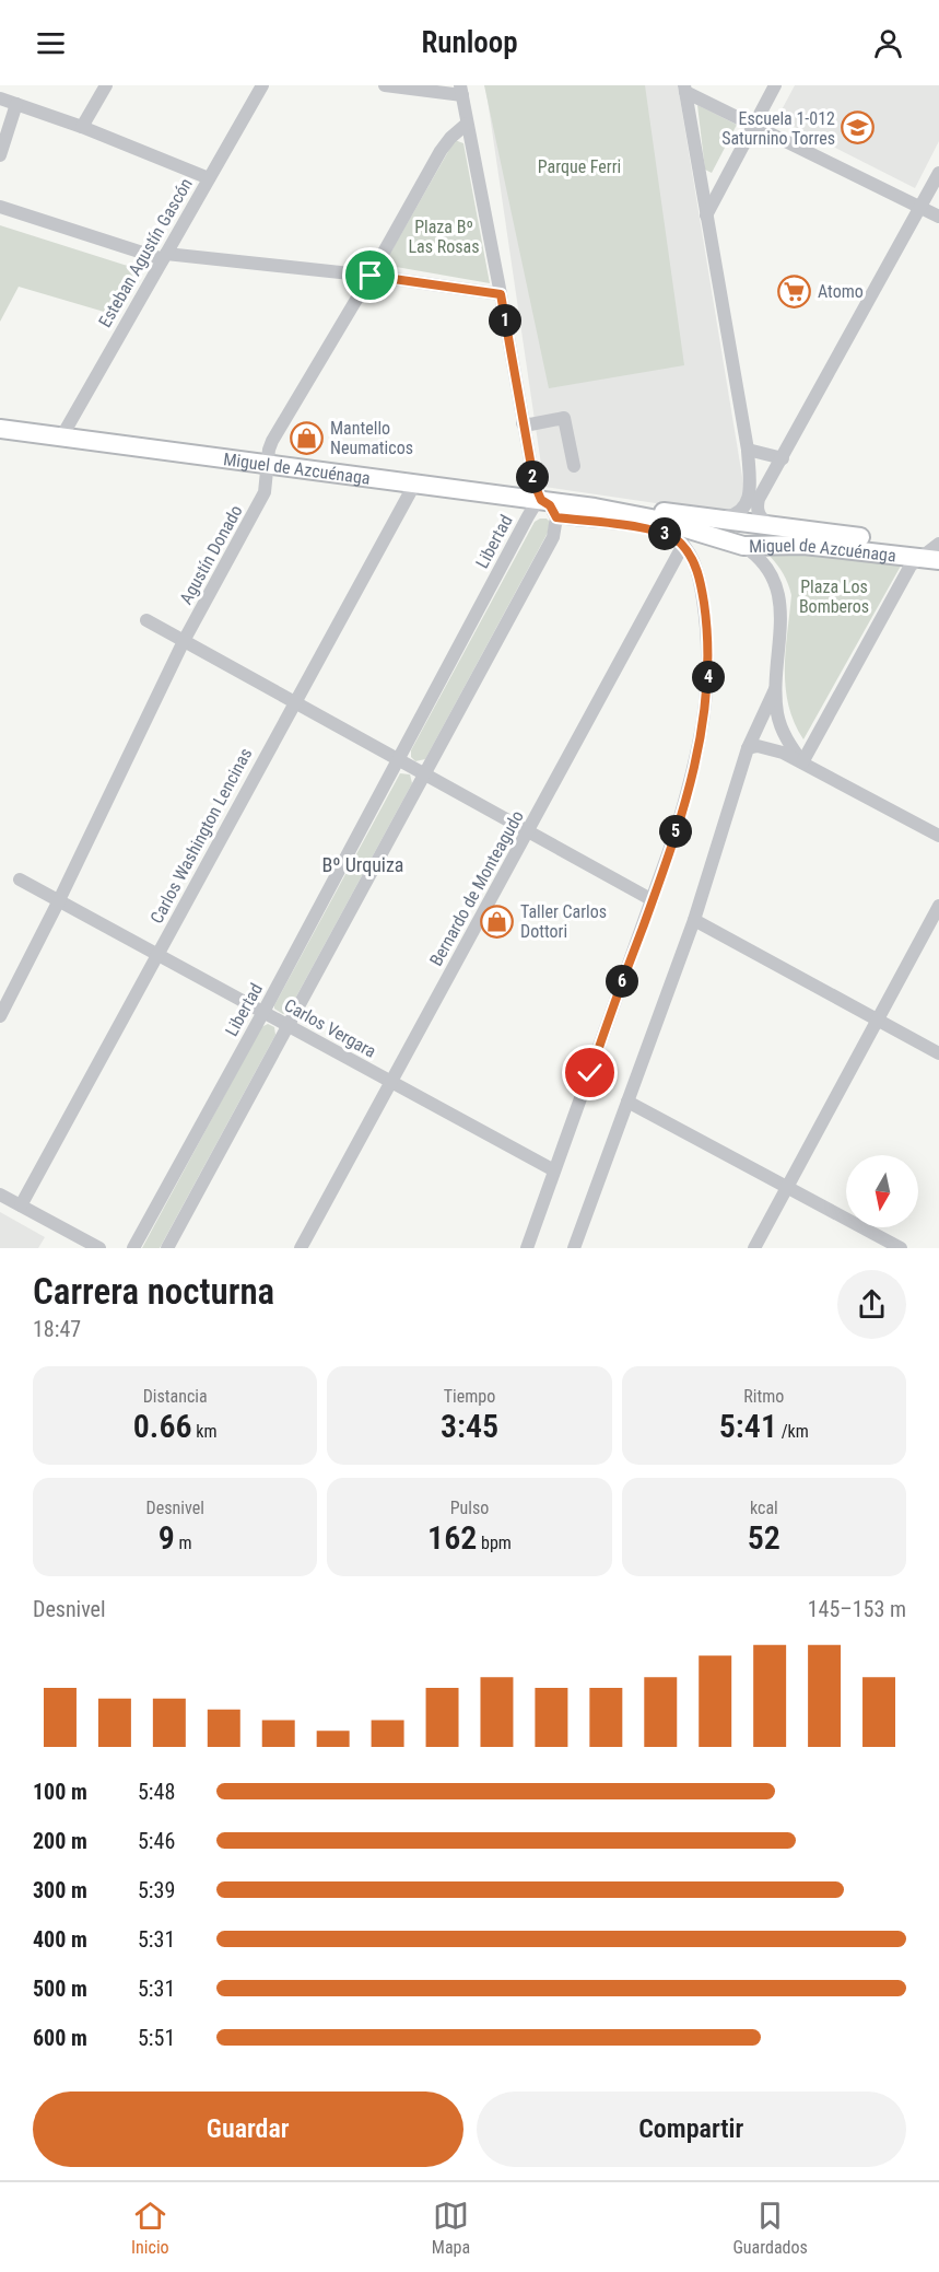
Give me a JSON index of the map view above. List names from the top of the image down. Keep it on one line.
{"streets":{"main road":["Miguel de Azcuénaga"],"street":["Esteban Agustín Gascón","Libertad","Agustín Donado","Carlos Washington Lencinas","Bernardo de Monteagudo","Carlos Vergara"]},"crossings":[["Esteban Agustín Gascón","Miguel de Azcuénaga"],["Miguel de Azcuénaga","Libertad"],["Miguel de Azcuénaga","Agustín Donado"],["Miguel de Azcuénaga","Carlos Washington Lencinas"],["Libertad","Carlos Vergara"],["Agustín Donado","Carlos Vergara"],["Carlos Washington Lencinas","Carlos Vergara"],["Bernardo de Monteagudo","Carlos Vergara"]],"districts":["Bº Urquiza"],"parks":["Parque Ferri","Plaza Bº Las Rosas","Plaza Los Bomberos"],"places":{"school or university":["Escuela 1-012 Saturnino Torres"],"supermarket":["Atomo"],"shop":["Mantello Neumaticos","Taller Carlos Dottori"]},"north":"bottom","page":{"header":"Runloop","pins":["1","2","3","4","5","6"],"heading":["Carrera nocturna","18:47"],"stats":[["Distancia","0.66 km"],["Tiempo","3:45"],["Ritmo","5:41 /km"],["Desnivel","9 m"],["Pulso","162 bpm"],["kcal","52"]],"chart":["Desnivel","145–153 m"],"list":[{"name":"100 m","note":"5:48"},{"name":"200 m","note":"5:46"},{"name":"300 m","note":"5:39"},{"name":"400 m","note":"5:31"},{"name":"500 m","note":"5:31"},{"name":"600 m","note":"5:51"}],"buttons":["Guardar","Compartir"],"tabs":["Inicio","Mapa","Guardados"]}}
